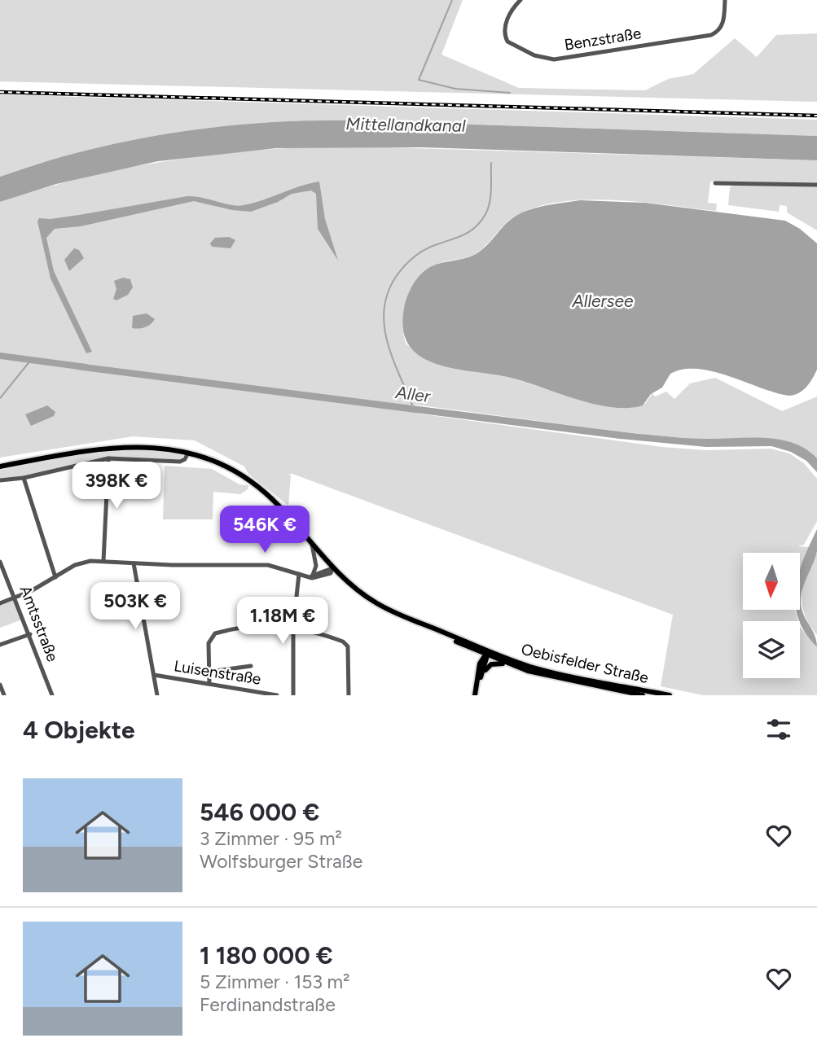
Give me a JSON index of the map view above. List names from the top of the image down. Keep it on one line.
{"streets":{"main road":["Oebisfelder Straße"],"street":["Benzstraße","Amtsstraße","Luisenstraße"]},"water":["Mittellandkanal","Allersee","Aller"],"north":"bottom","page":{"price":["398K €","546K €","503K €","1.18M €"],"heading":"4 Objekte","list":[{"name":"546 000 €","note":"3 Zimmer · 95 m² · Wolfsburger Straße"},{"name":"1 180 000 €","note":"5 Zimmer · 153 m² · Ferdinandstraße"}]}}
